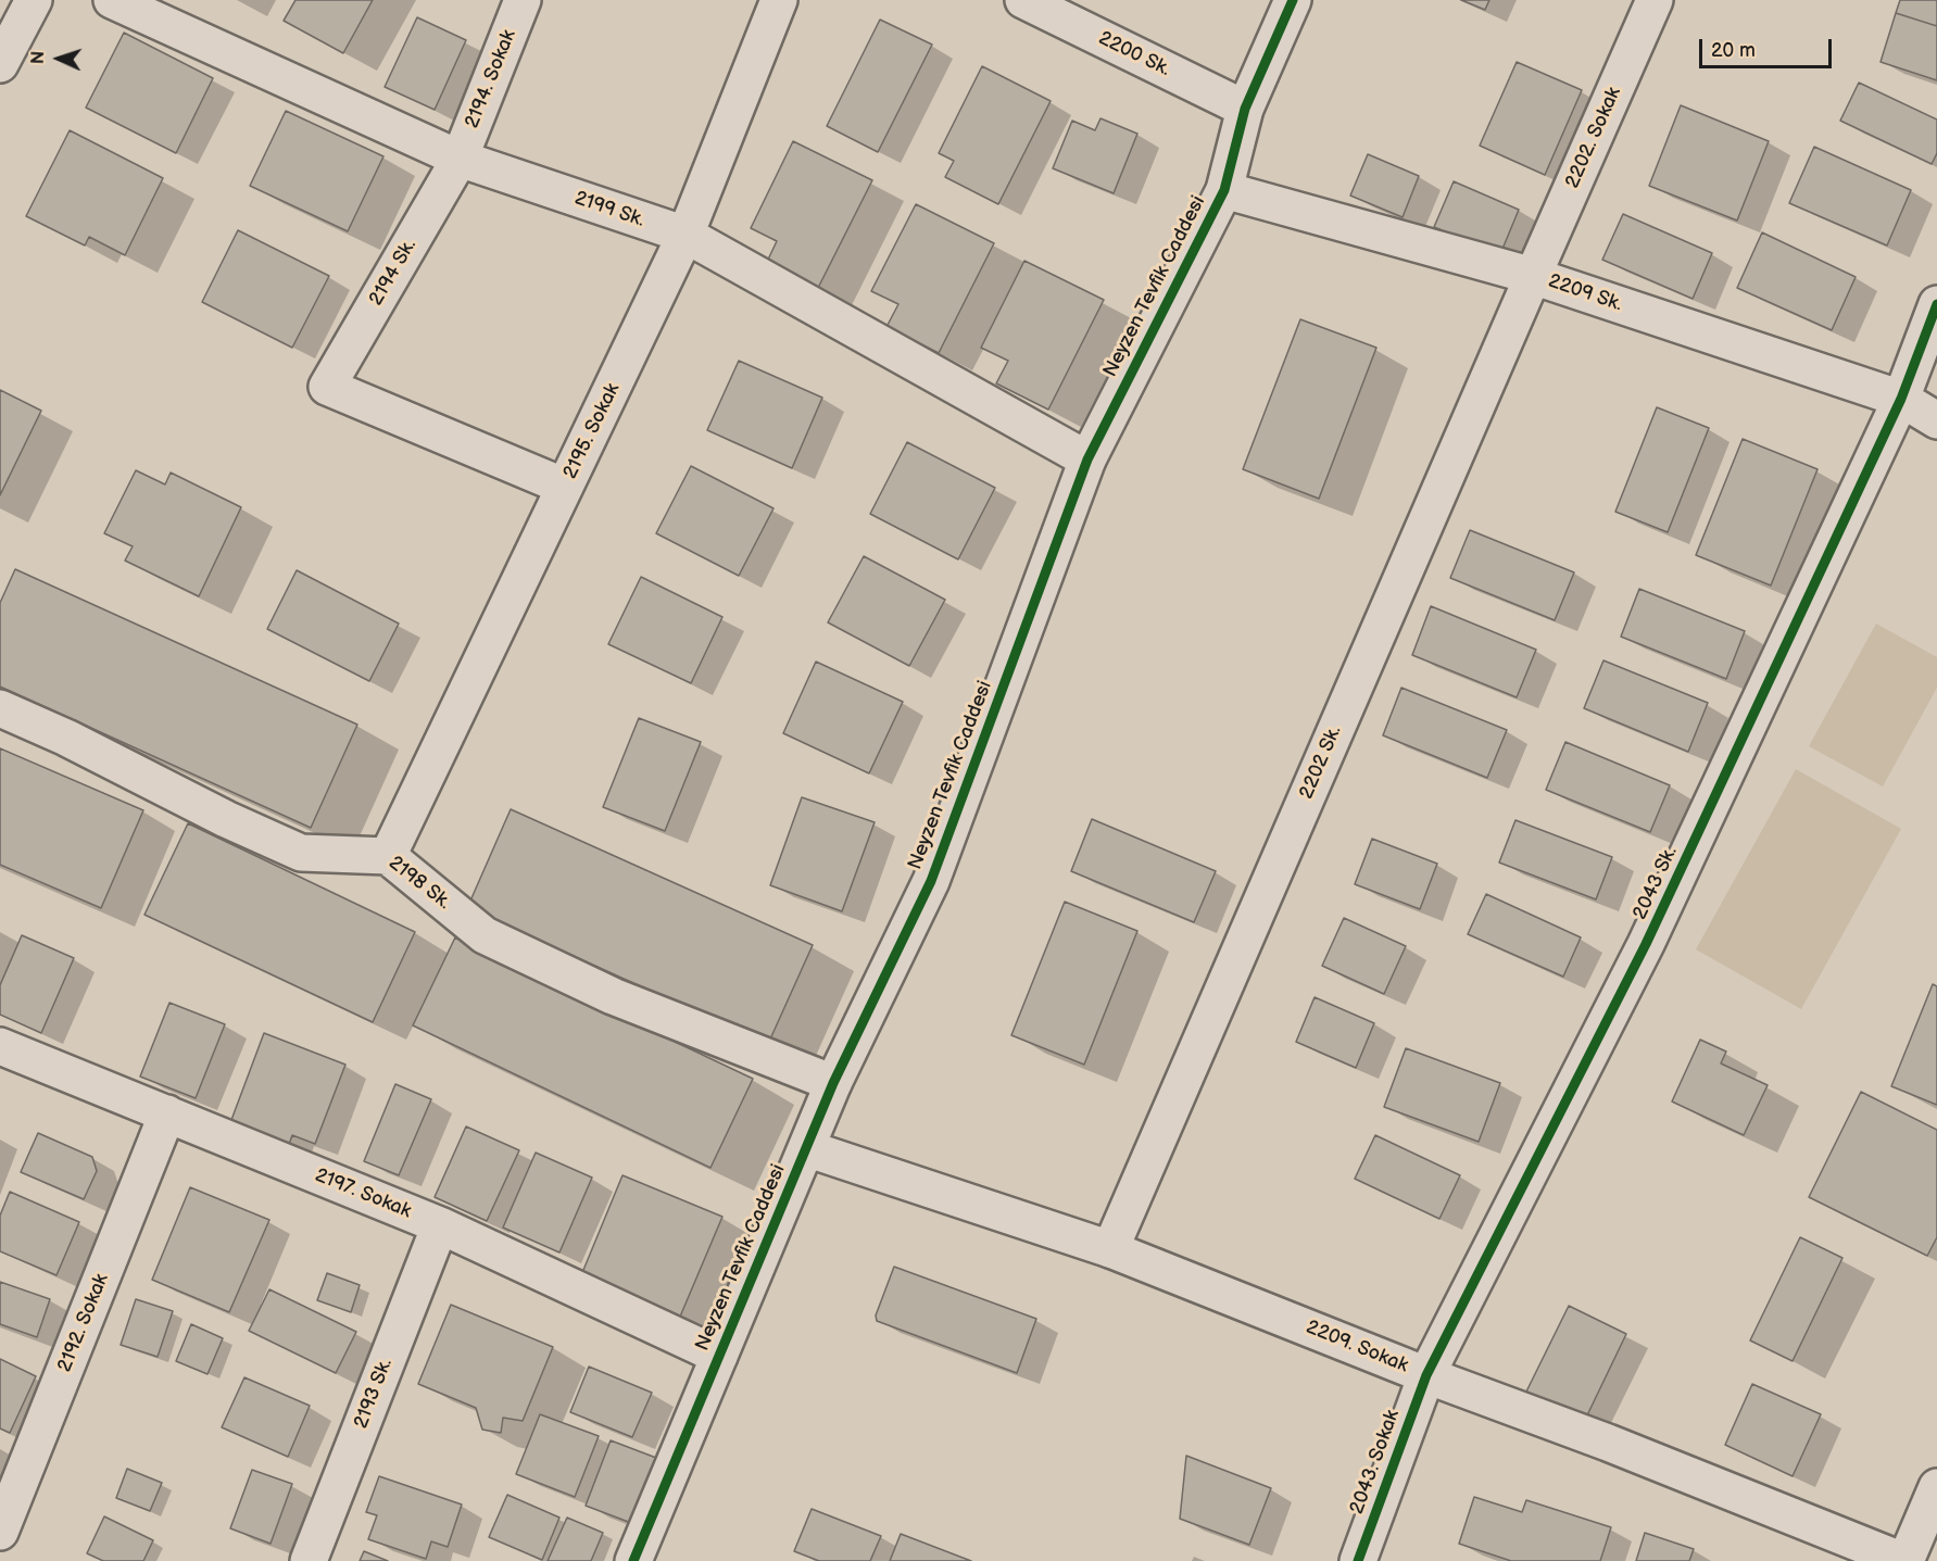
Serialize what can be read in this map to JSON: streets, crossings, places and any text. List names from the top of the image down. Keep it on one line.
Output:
{"streets":{"street":["2200 Sk.","2194. Sokak","2202. Sokak","2199 Sk.","2194 Sk.","Neyzen Tevfik Caddesi","2209 Sk.","2195. Sokak","2202 Sk.","2198 Sk.","2043 Sk.","2197. Sokak","2192. Sokak","2209. Sokak","2193 Sk.","2043. Sokak"]},"crossings":[["2200 Sk.","Neyzen Tevfik Caddesi"],["2194. Sokak","2199 Sk."],["2194. Sokak","2194 Sk."],["2202. Sokak","2209 Sk."],["2202. Sokak","2202 Sk."],["2199 Sk.","2194 Sk."],["2199 Sk.","Neyzen Tevfik Caddesi"],["2199 Sk.","2195. Sokak"],["2194 Sk.","2195. Sokak"],["Neyzen Tevfik Caddesi","2209 Sk."],["Neyzen Tevfik Caddesi","2198 Sk."],["Neyzen Tevfik Caddesi","2197. Sokak"],["Neyzen Tevfik Caddesi","2209. Sokak"],["2209 Sk.","2202 Sk."],["2209 Sk.","2043 Sk."],["2195. Sokak","2198 Sk."],["2202 Sk.","2209. Sokak"],["2043 Sk.","2209. Sokak"],["2043 Sk.","2043. Sokak"],["2197. Sokak","2192. Sokak"],["2197. Sokak","2193 Sk."],["2209. Sokak","2043. Sokak"]],"scale_bar":"20 m","north":"left"}
